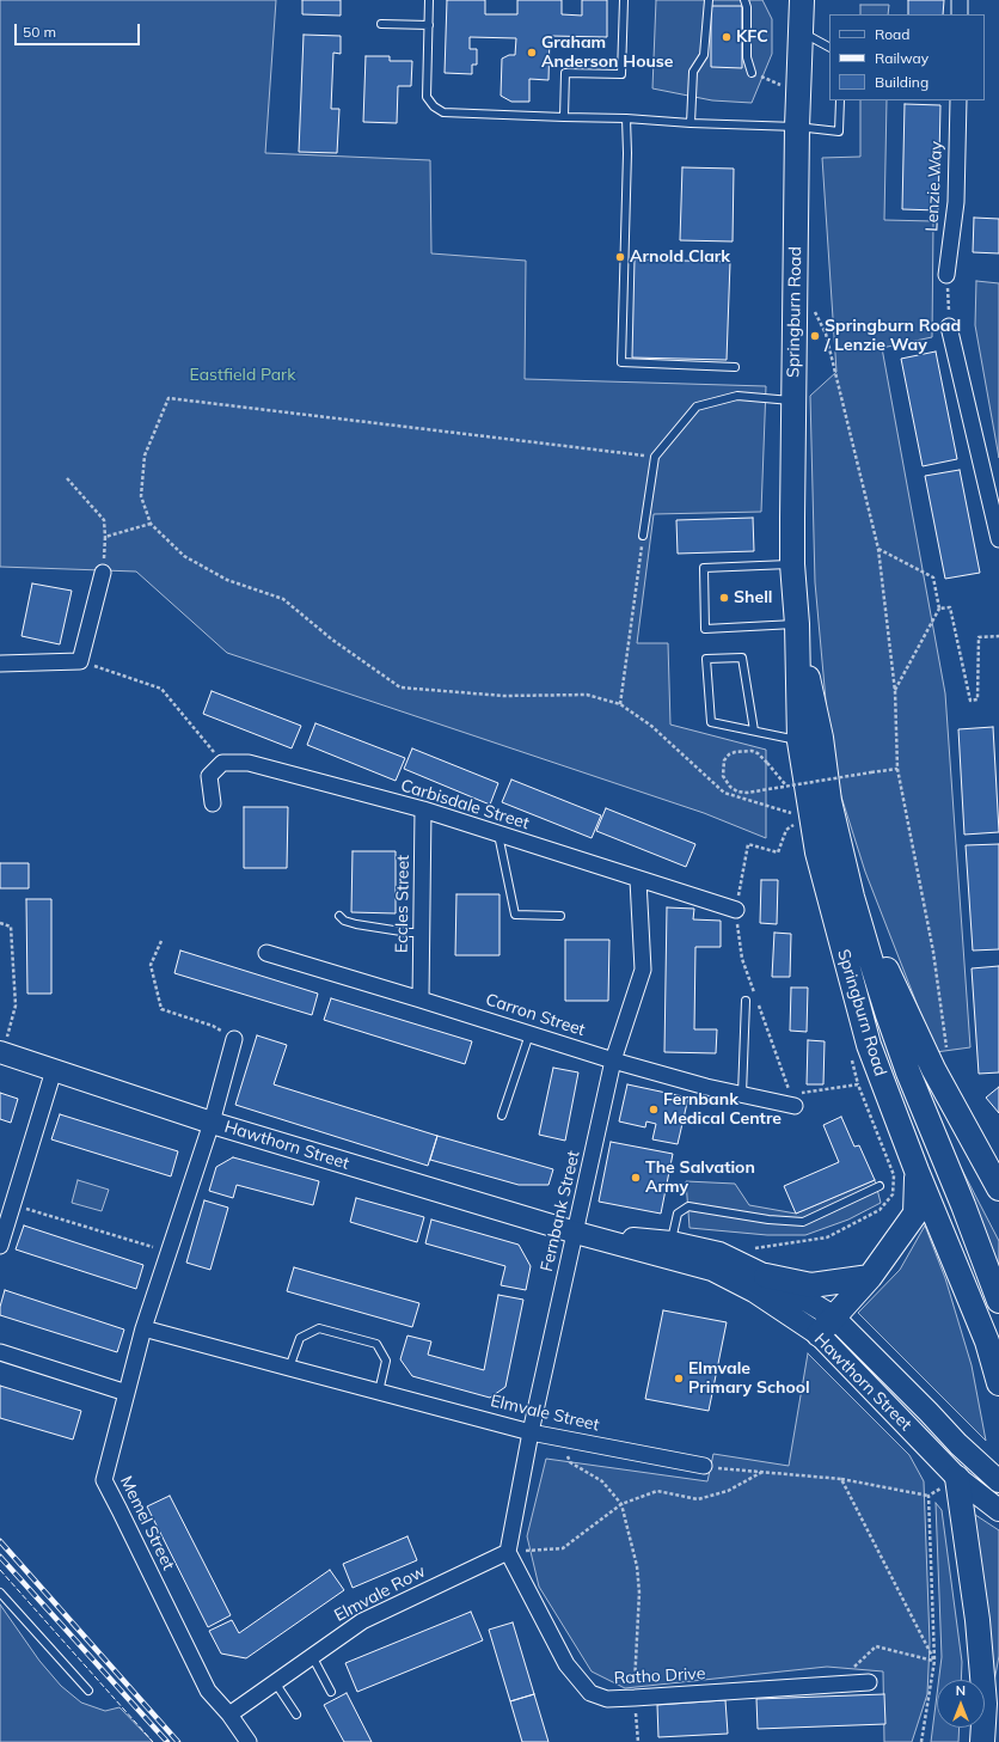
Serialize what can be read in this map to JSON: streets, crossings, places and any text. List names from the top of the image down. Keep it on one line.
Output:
{"streets":{"main road":["Springburn Road","Hawthorn Street"],"street":["Lenzie Way","Carbisdale Street","Eccles Street","Carron Street","Fernbank Street","Elmvale Street","Memel Street","Elmvale Row","Ratho Drive"]},"crossings":[["Carbisdale Street","Eccles Street"],["Carbisdale Street","Fernbank Street"],["Eccles Street","Carron Street"],["Carron Street","Fernbank Street"],["Hawthorn Street","Fernbank Street"],["Hawthorn Street","Memel Street"],["Fernbank Street","Elmvale Street"],["Fernbank Street","Elmvale Row"],["Fernbank Street","Ratho Drive"],["Elmvale Street","Memel Street"],["Memel Street","Elmvale Row"],["Elmvale Row","Ratho Drive"]],"parks":["Eastfield Park"],"places":["KFC","Graham Anderson House","Arnold Clark","Springburn Road / Lenzie Way","Shell","Fernbank Medical Centre","The Salvation Army","Elmvale Primary School"],"legend":["Road","Railway","Building"],"scale_bar":"50 m","north":"top"}
